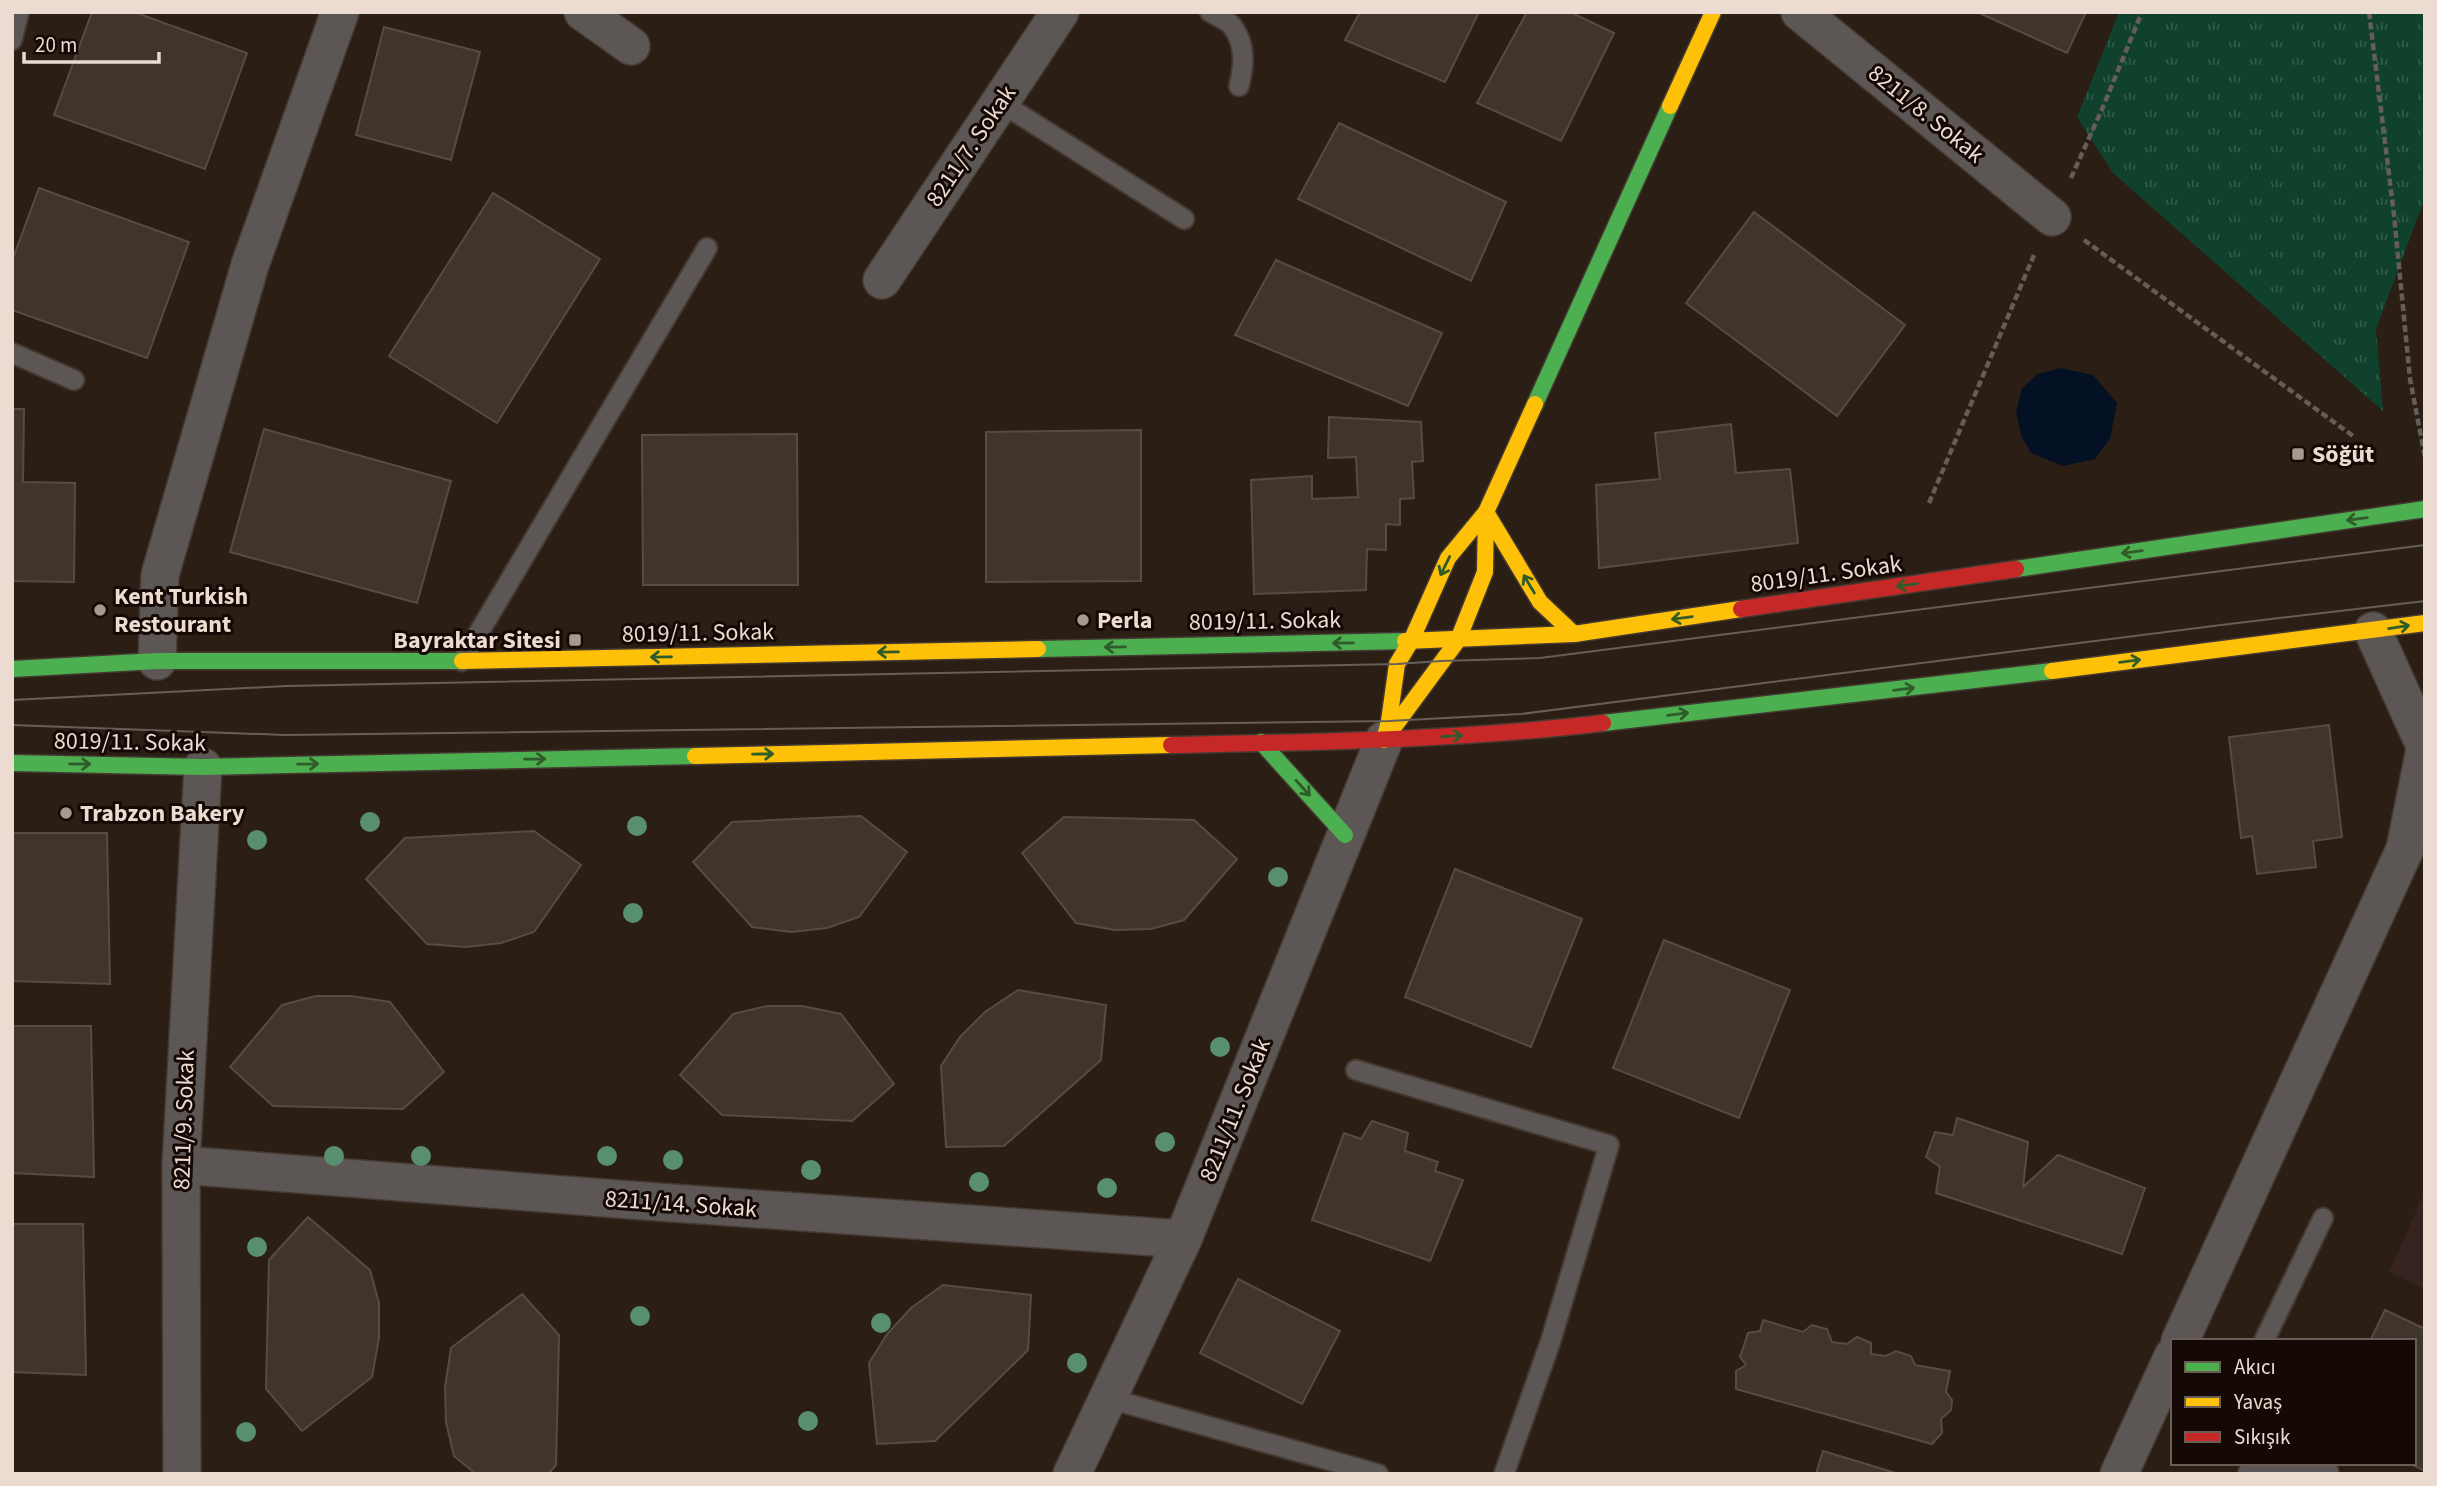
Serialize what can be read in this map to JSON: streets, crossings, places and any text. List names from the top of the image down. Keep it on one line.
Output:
{"streets":{"street":["8211/8. Sokak","8211/7. Sokak","8019/11. Sokak","8211/11. Sokak","8211/9. Sokak","8211/14. Sokak"]},"crossings":[["8019/11. Sokak","8211/11. Sokak"],["8019/11. Sokak","8211/9. Sokak"],["8211/11. Sokak","8211/14. Sokak"],["8211/9. Sokak","8211/14. Sokak"]],"places":{"transit":["Söğüt","Bayraktar Sitesi"],"other":["Kent Turkish Restourant","Perla","Trabzon Bakery"]},"legend":["Akıcı","Yavaş","Sıkışık"],"scale_bar":"20 m"}
